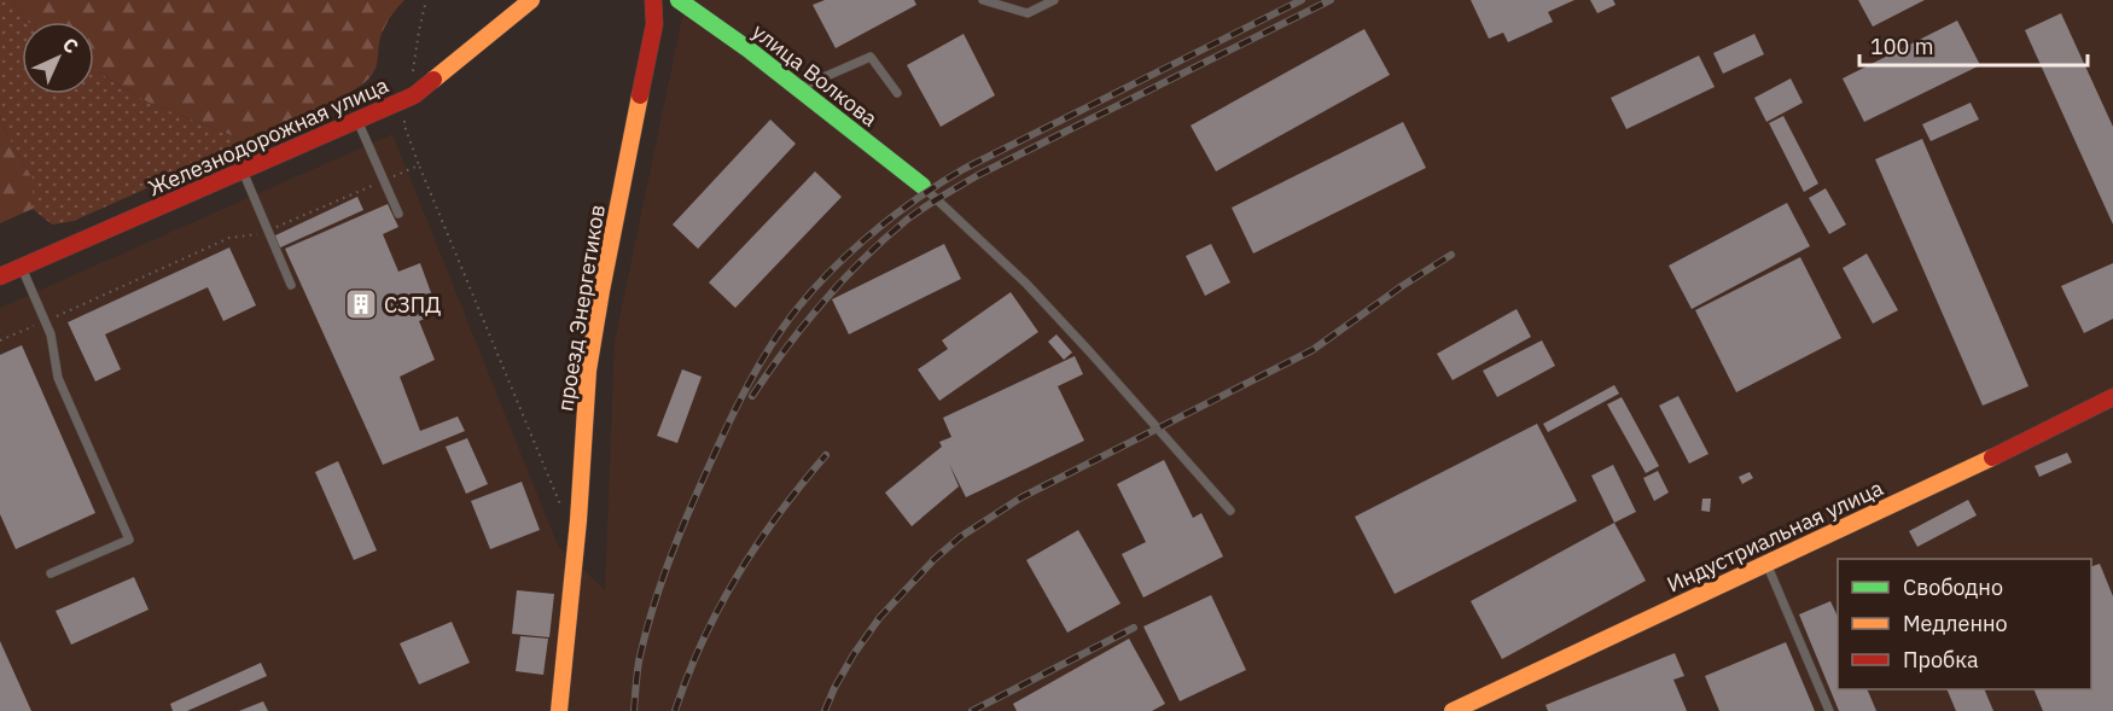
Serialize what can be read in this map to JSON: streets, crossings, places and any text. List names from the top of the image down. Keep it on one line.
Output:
{"streets":{"street":["улица Волкова","Железнодорожная улица","проезд Энергетиков","Индустриальная улица"]},"places":{"building":["СЗПД"]},"legend":["Свободно","Медленно","Пробка"],"scale_bar":"100 m","north":"top right"}
